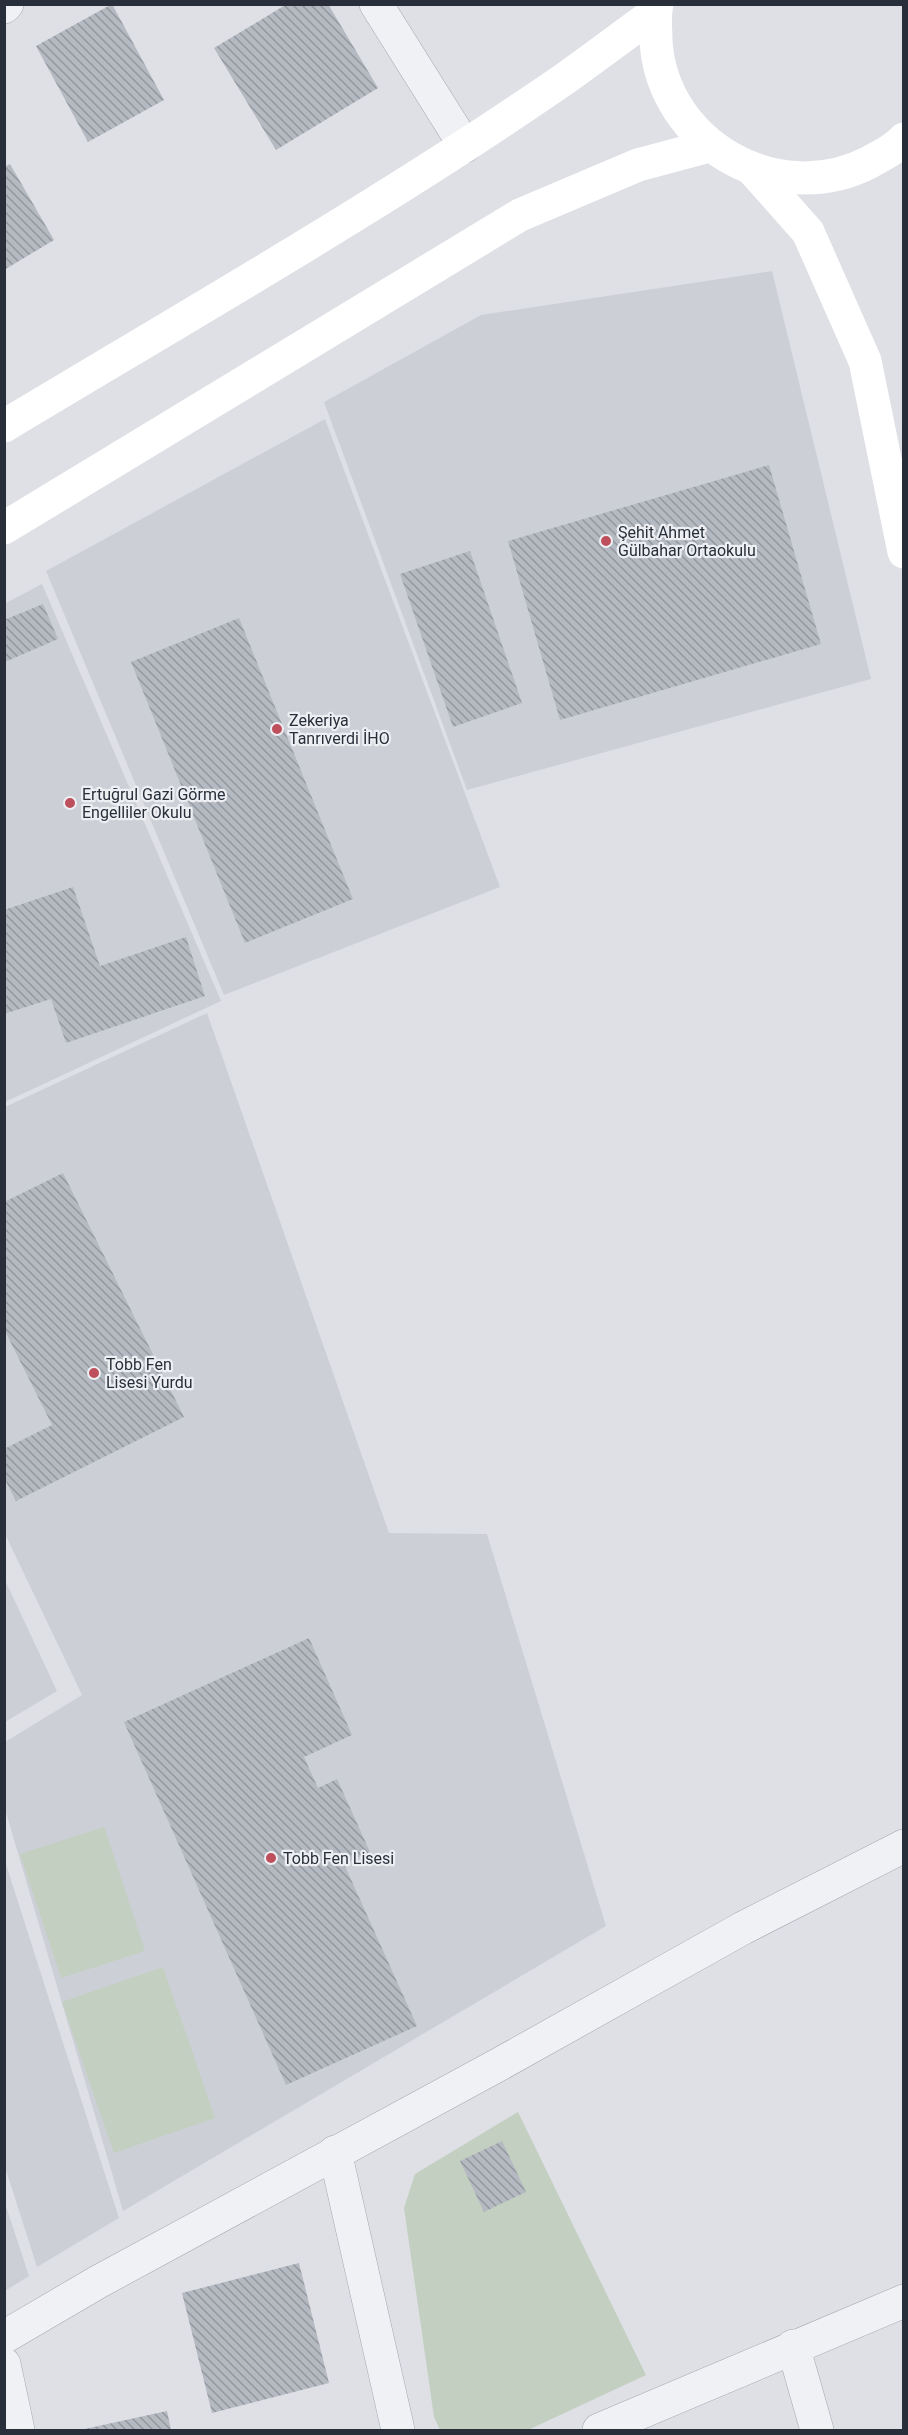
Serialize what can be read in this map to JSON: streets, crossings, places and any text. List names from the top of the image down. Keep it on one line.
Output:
{"places":["Şehit Ahmet Gülbahar Ortaokulu","Zekeriya Tanrıverdi İHO","Ertuğrul Gazi Görme Engelliler Okulu","Tobb Fen Lisesi Yurdu","Tobb Fen Lisesi"]}
